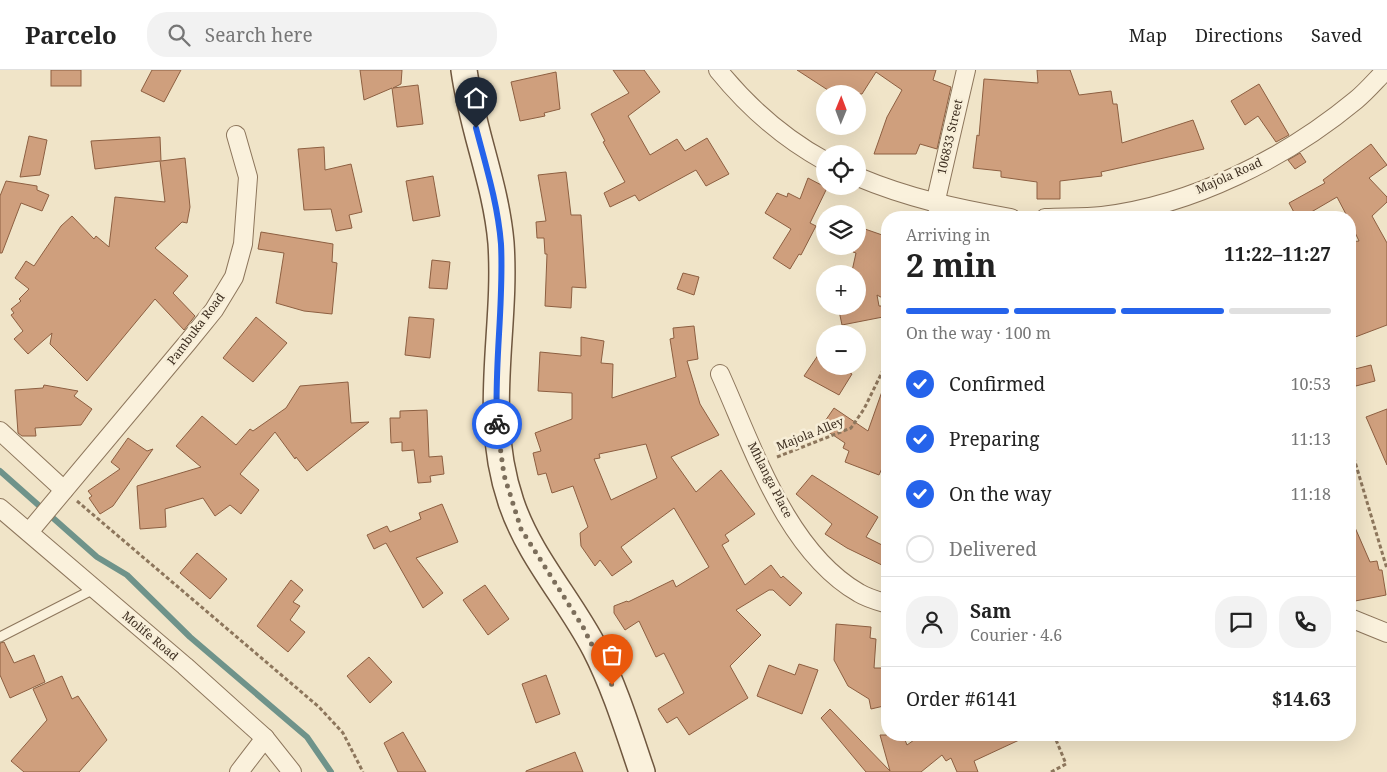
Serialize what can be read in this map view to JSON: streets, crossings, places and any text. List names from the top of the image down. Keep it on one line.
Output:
{"streets":{"street":["106833 Street","Majola Road","Pambuka Road","Mhlanga Place","Molife Road"],"path":["Majola Alley"]},"crossings":[["Pambuka Road","Molife Road"],["Majola Alley","Mhlanga Place"]],"north":"top","page":{"header":"Parcelo","search":"Search here","nav":["Map","Directions","Saved"],"map_buttons":["+","−"],"heading":["2 min","Arriving in","11:22–11:27"],"panel":["Sam","Courier · 4.6","Order #6141","$14.63"],"bar":"On the way · 100 m","list":[["Confirmed","10:53"],["Preparing","11:13"],["On the way","11:18"],"Delivered"]}}
